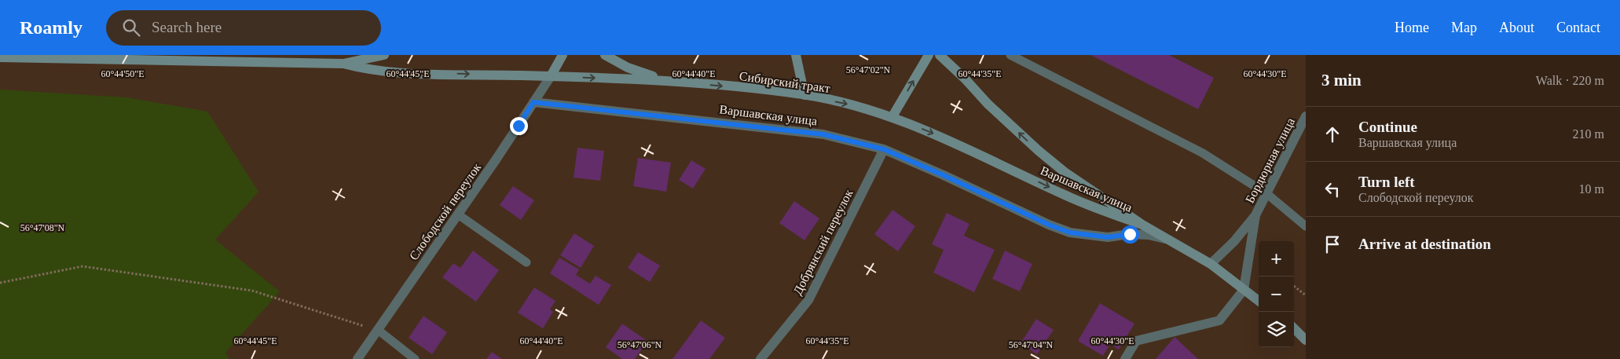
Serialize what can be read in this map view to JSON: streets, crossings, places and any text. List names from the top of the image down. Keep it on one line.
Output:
{"streets":{"main road":["Сибирский тракт","Варшавская улица"],"street":["Бордюрная улица","Слободской переулок","Добрянский переулок"]},"crossings":[["Сибирский тракт","Варшавская улица"],["Сибирский тракт","Слободской переулок"],["Варшавская улица","Бордюрная улица"],["Варшавская улица","Слободской переулок"],["Варшавская улица","Добрянский переулок"]],"one_way":["Сибирский тракт"],"page":{"header":"Roamly","search":"Search here","nav":["Home","Map","About","Contact"],"heading":["3 min","Walk · 220 m"],"list":[["Continue","Варшавская улица","210 m"],["Turn left","Слободской переулок","10 m"],"Arrive at destination"],"map_buttons":["+","−"]},"coordinates":["56°47'02\"N","60°44'50\"E","60°44'45\"E","60°44'40\"E","60°44'35\"E","60°44'30\"E","56°47'08\"N","56°47'06\"N","56°47'04\"N"]}
